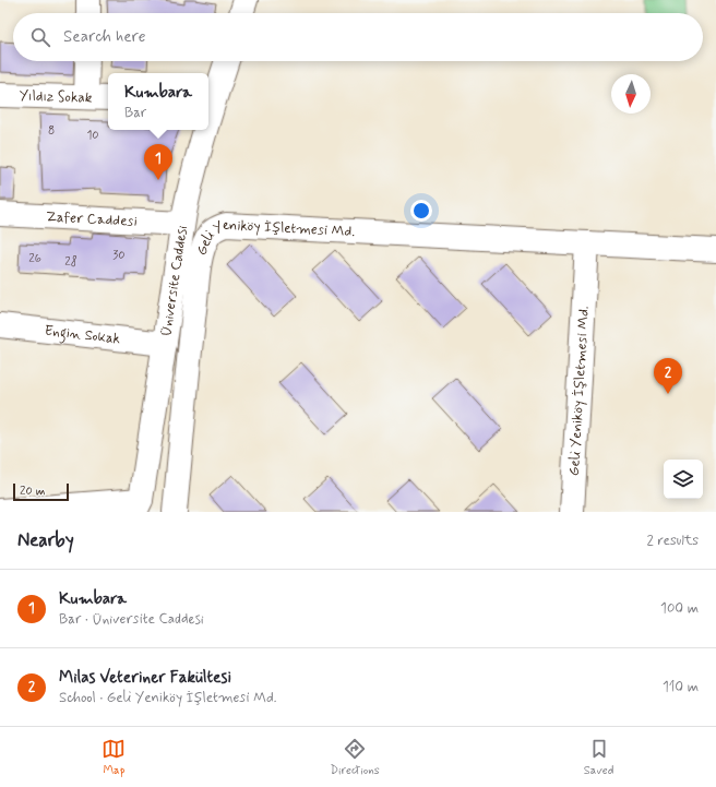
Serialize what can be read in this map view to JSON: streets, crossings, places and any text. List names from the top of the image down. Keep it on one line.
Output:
{"streets":{"street":["Yıldız Sokak","Zafer Caddesi","Geli Yeniköy İşletmesi Md.","Üniversite Caddesi","Engin Sokak"]},"crossings":[["Zafer Caddesi","Üniversite Caddesi"],["Üniversite Caddesi","Engin Sokak"]],"house_numbers":["8","10","30","26","28"],"scale_bar":"20 m","north":"bottom","page":{"search":"Search here","popup":["Kumbara","Bar"],"pins":["1","2"],"scale":"20 m","heading":["Nearby","2 results"],"list":[{"mark":"1","name":"Kumbara","note":"Bar · Üniversite Caddesi","value":"100 m"},{"mark":"2","name":"Milas Veteriner Fakültesi","note":"School · Geli Yeniköy İşletmesi Md.","value":"110 m"}],"nav":["Map","Directions","Saved"]}}
